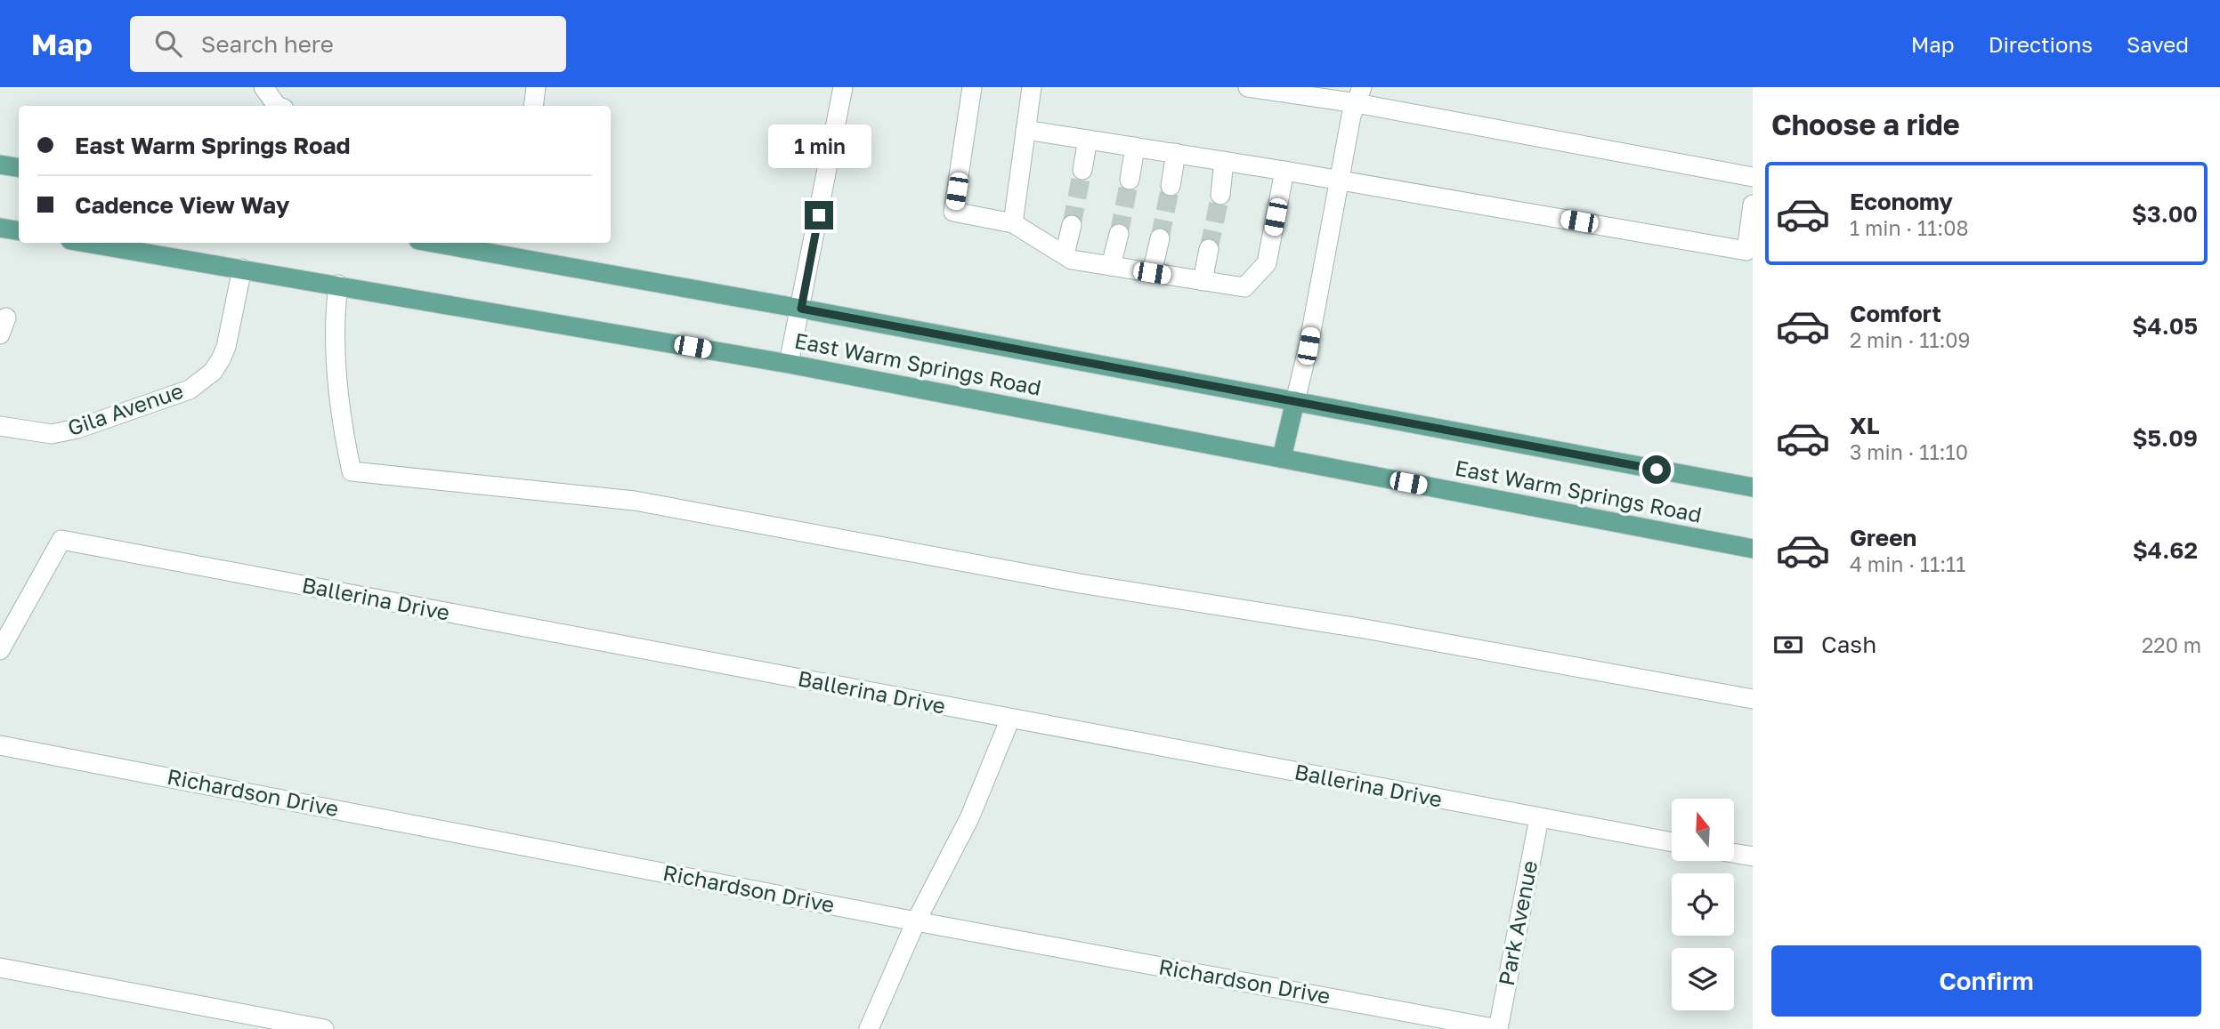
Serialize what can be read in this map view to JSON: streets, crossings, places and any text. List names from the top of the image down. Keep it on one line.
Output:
{"streets":{"main road":["East Warm Springs Road"],"street":["Gila Avenue","Ballerina Drive","Richardson Drive","Park Avenue"]},"crossings":[["East Warm Springs Road","Gila Avenue"],["Ballerina Drive","Park Avenue"],["Richardson Drive","Park Avenue"]],"north":"top","page":{"header":"Map","search":"Search here","nav":["Map","Directions","Saved"],"heading":"Choose a ride","banner":["East Warm Springs Road","Cadence View Way"],"bubble":"1 min","list":[{"name":"Economy","note":"1 min · 11:08","value":"$3.00"},{"name":"Comfort","note":"2 min · 11:09","value":"$4.05"},{"name":"XL","note":"3 min · 11:10","value":"$5.09"},{"name":"Green","note":"4 min · 11:11","value":"$4.62"}],"pay":["Cash","220 m"],"buttons":"Confirm"}}
